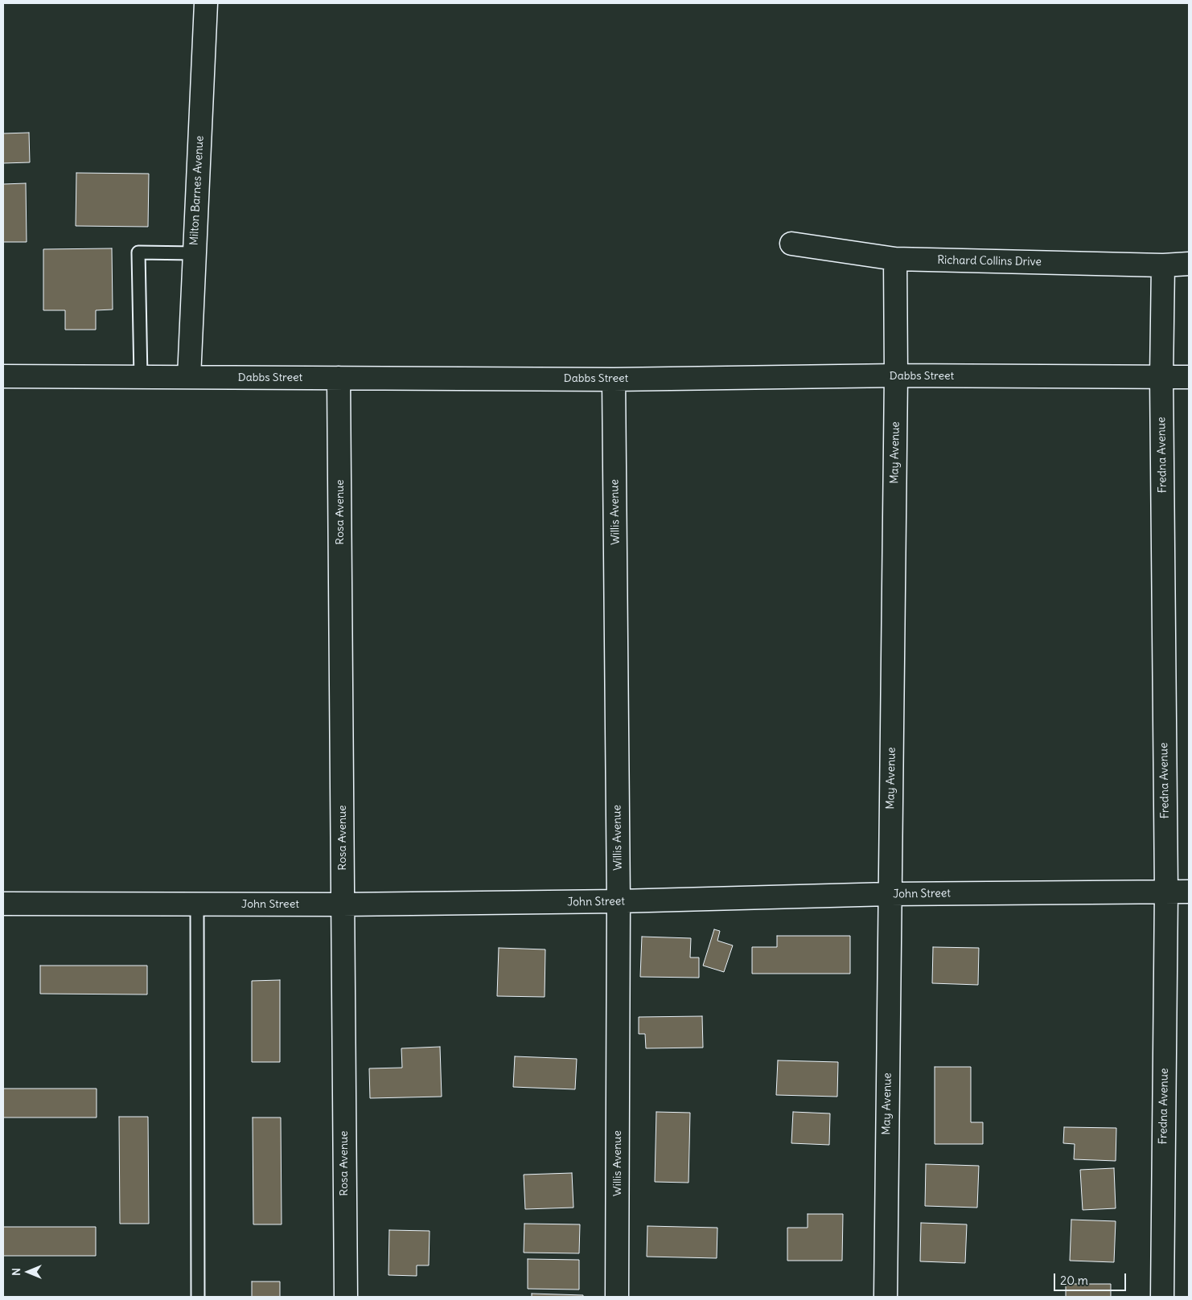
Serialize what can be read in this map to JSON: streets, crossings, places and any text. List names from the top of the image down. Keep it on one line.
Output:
{"streets":{"street":["Milton Barnes Avenue","Richard Collins Drive","Dabbs Street","May Avenue","Fredna Avenue","Rosa Avenue","Willis Avenue","John Street"]},"crossings":[["Milton Barnes Avenue","Dabbs Street"],["Richard Collins Drive","May Avenue"],["Richard Collins Drive","Fredna Avenue"],["Dabbs Street","May Avenue"],["Dabbs Street","Fredna Avenue"],["Dabbs Street","Rosa Avenue"],["Dabbs Street","Willis Avenue"],["May Avenue","John Street"],["Fredna Avenue","John Street"],["Rosa Avenue","John Street"],["Willis Avenue","John Street"]],"scale_bar":"20 m","north":"left"}
